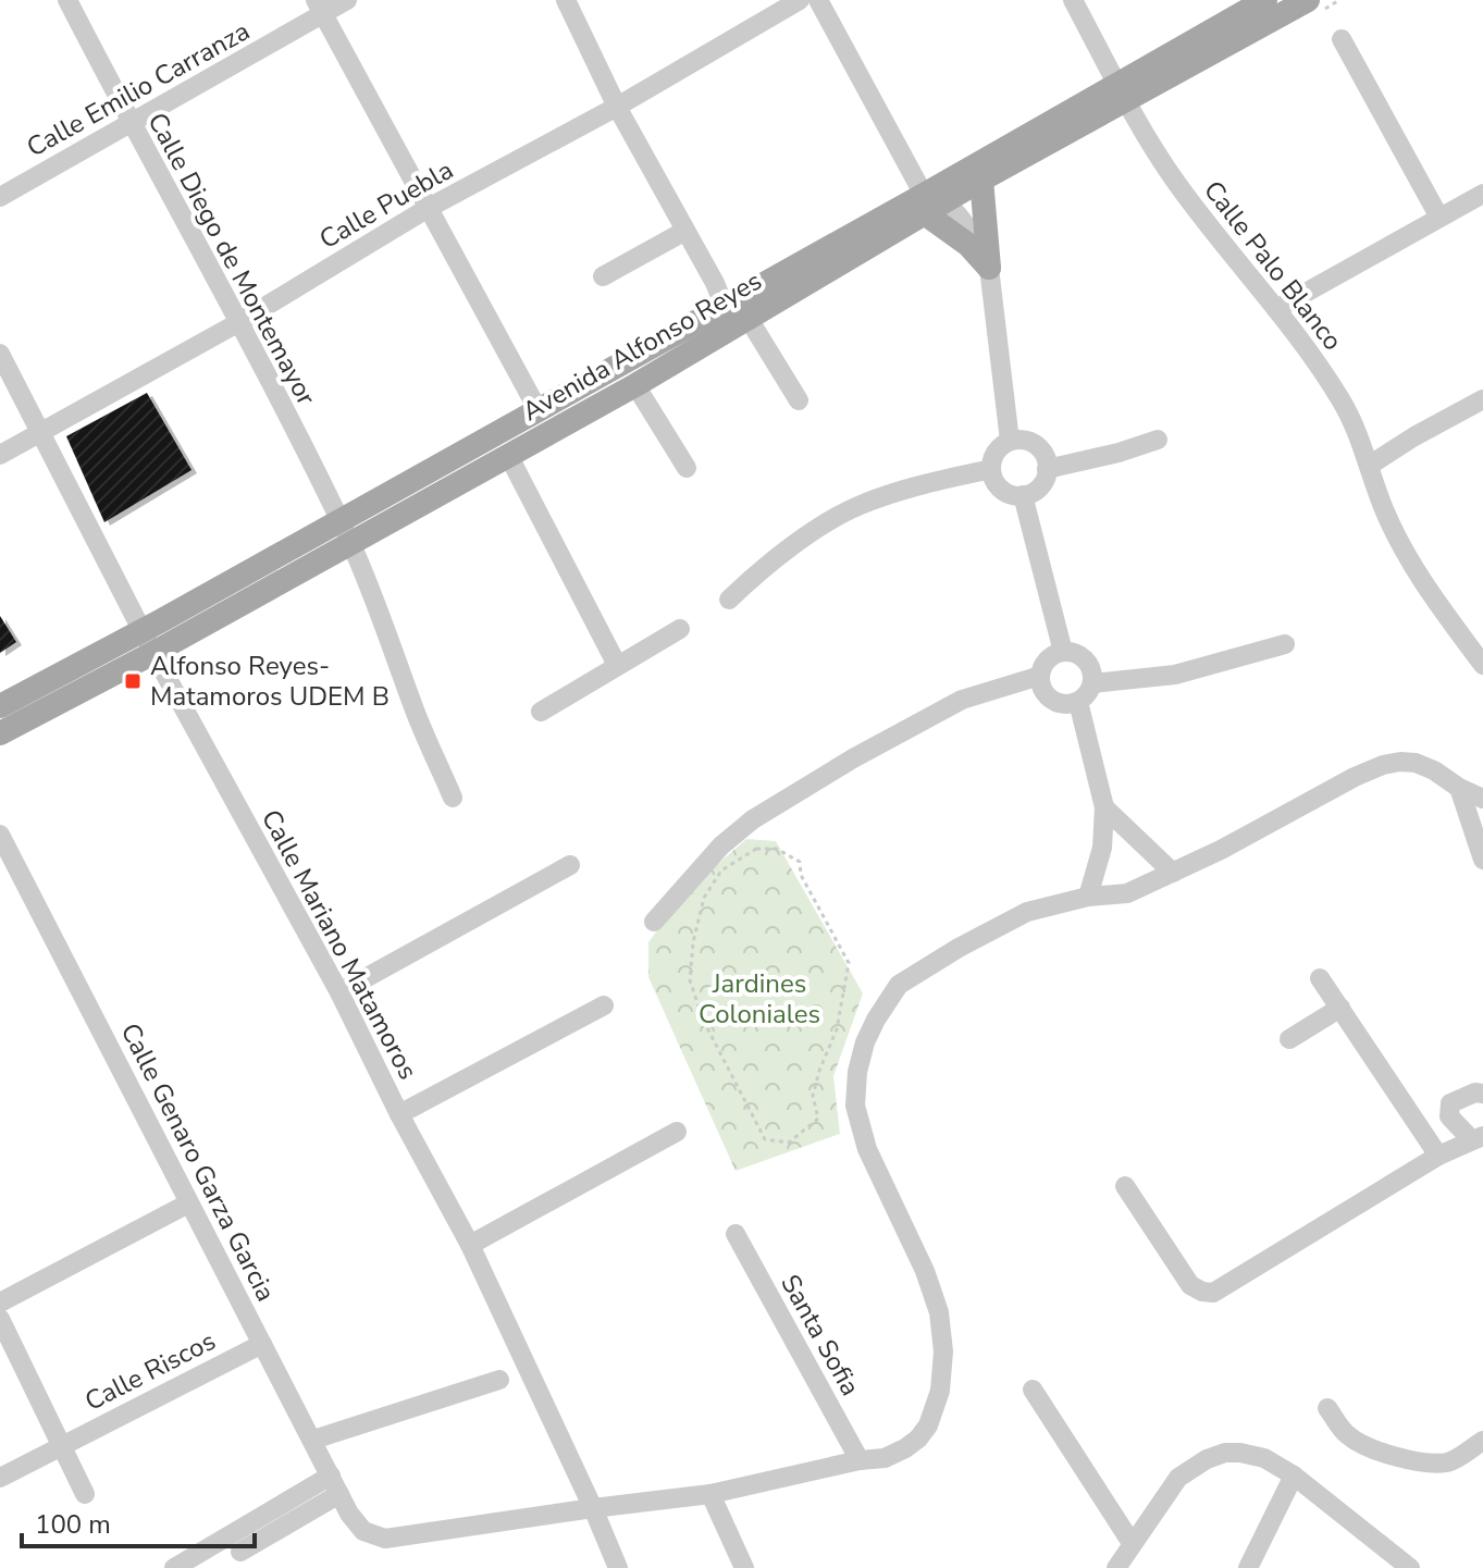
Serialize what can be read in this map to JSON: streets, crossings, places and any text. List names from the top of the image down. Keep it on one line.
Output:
{"streets":{"main road":["Avenida Alfonso Reyes"],"street":["Calle Emilio Carranza","Calle Puebla","Calle Diego de Montemayor","Calle Palo Blanco","Calle Mariano Matamoros","Calle Genaro Garza Garcia","Santa Sofia","Calle Riscos"]},"crossings":[["Calle Emilio Carranza","Calle Diego de Montemayor"],["Calle Puebla","Calle Diego de Montemayor"],["Calle Puebla","Calle Mariano Matamoros"],["Calle Diego de Montemayor","Avenida Alfonso Reyes"],["Calle Palo Blanco","Avenida Alfonso Reyes"],["Avenida Alfonso Reyes","Calle Mariano Matamoros"],["Calle Mariano Matamoros","Calle Genaro Garza Garcia"],["Calle Genaro Garza Garcia","Calle Riscos"]],"parks":["Jardines Coloniales"],"places":{"transit":["Alfonso Reyes- Matamoros UDEM B"]},"scale_bar":"100 m"}
